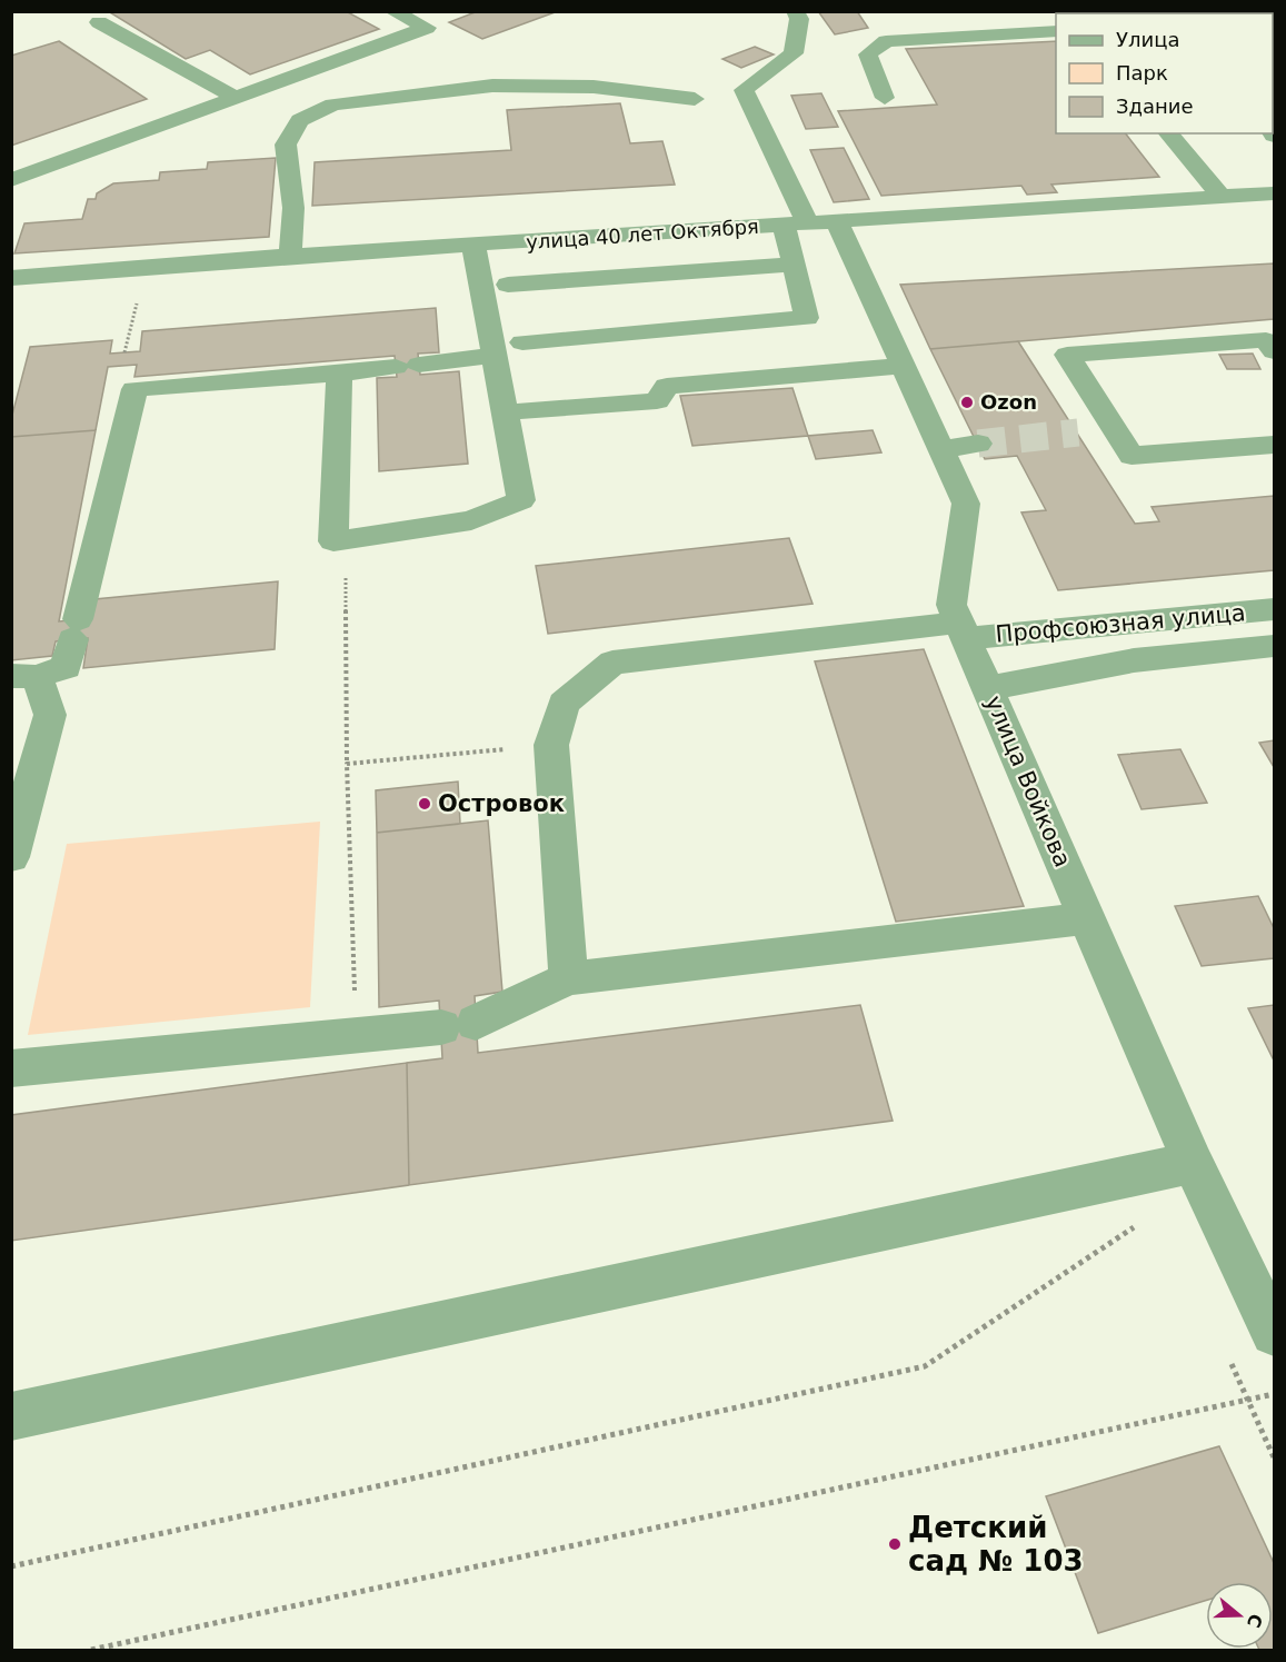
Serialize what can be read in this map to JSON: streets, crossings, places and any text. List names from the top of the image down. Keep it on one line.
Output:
{"streets":{"street":["улица 40 лет Октября","Профсоюзная улица","улица Войкова"]},"crossings":[["улица 40 лет Октября","улица Войкова"],["Профсоюзная улица","улица Войкова"]],"places":["Ozon","Островок","Детский сад № 103"],"legend":["Улица","Парк","Здание"],"north":"right"}
